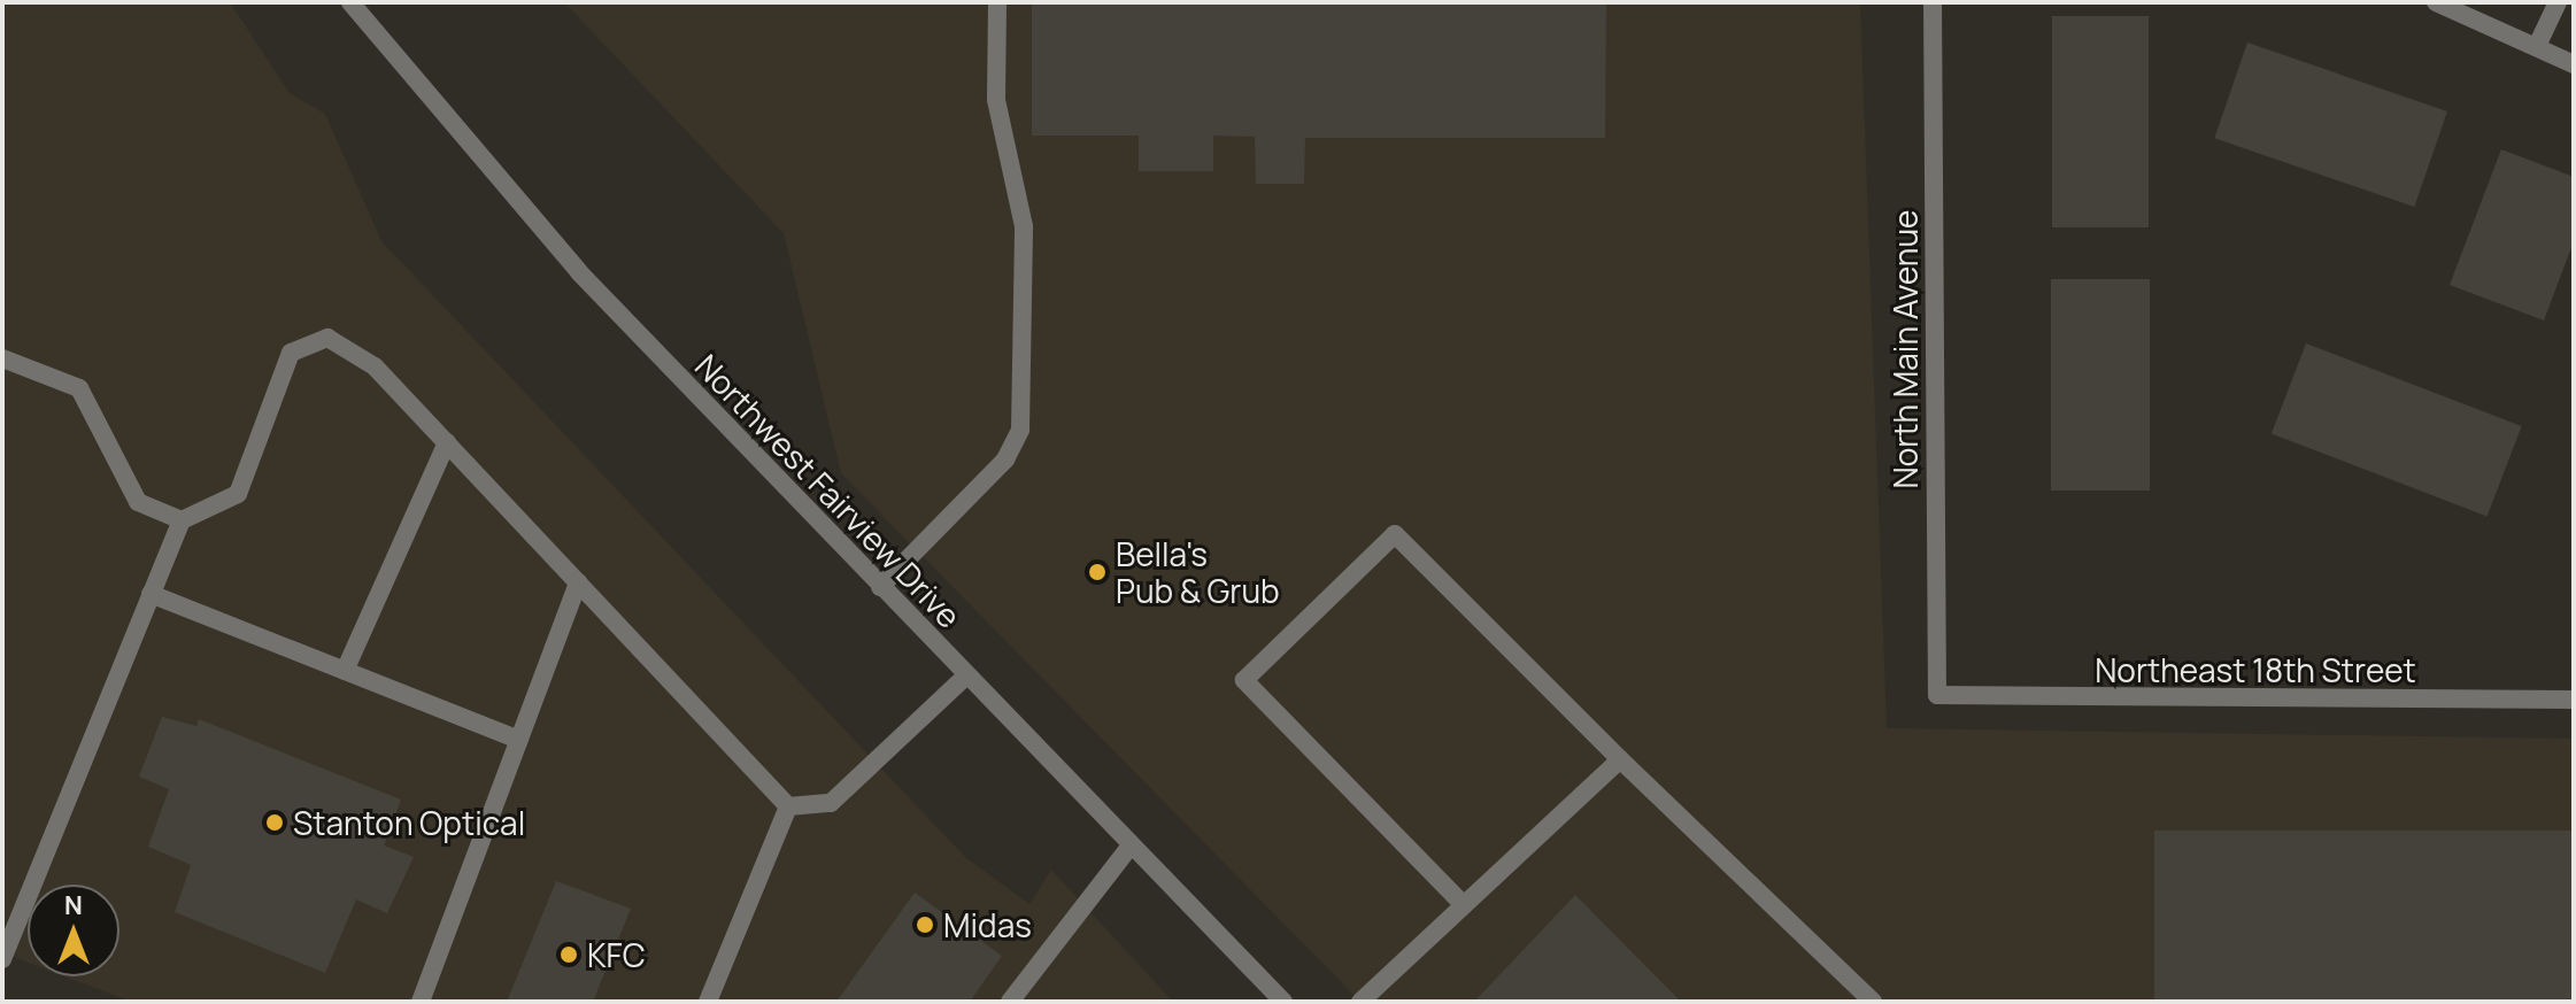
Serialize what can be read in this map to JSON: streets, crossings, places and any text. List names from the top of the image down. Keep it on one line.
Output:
{"streets":{"street":["North Main Avenue","Northwest Fairview Drive","Northeast 18th Street"]},"crossings":[["North Main Avenue","Northeast 18th Street"]],"places":["Bella's Pub & Grub","Stanton Optical","Midas","KFC"],"north":"top"}
